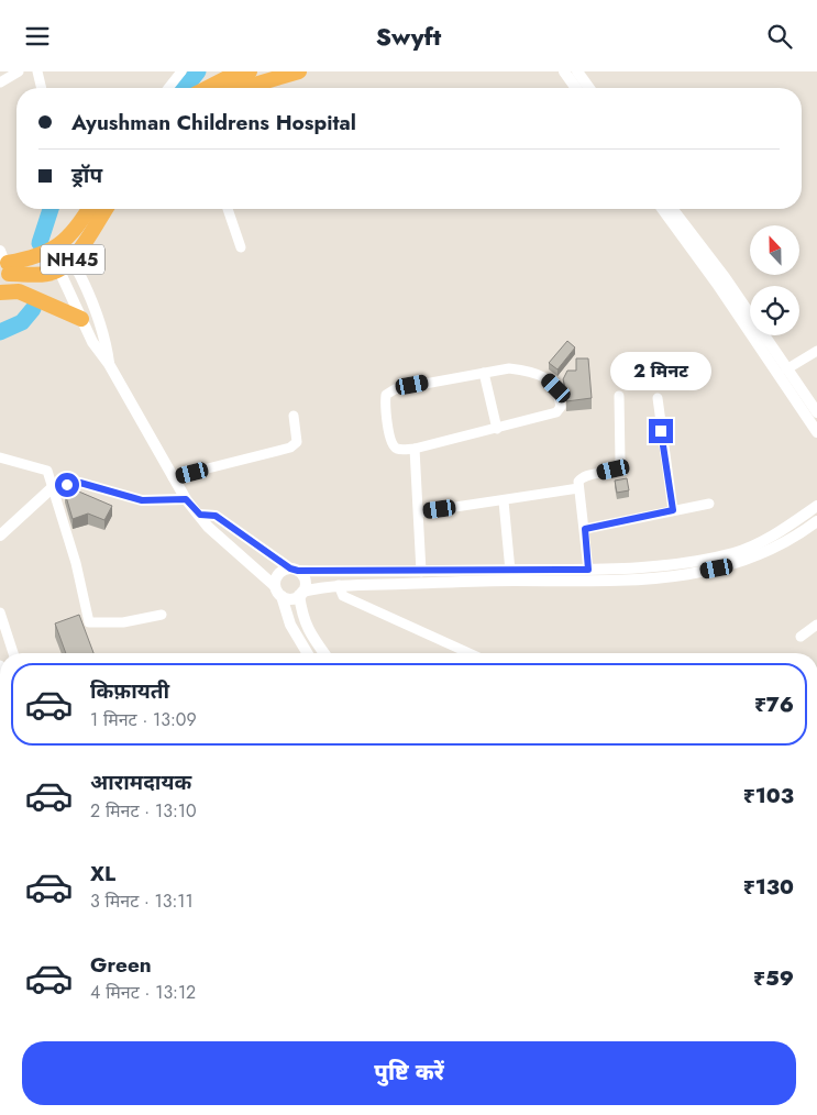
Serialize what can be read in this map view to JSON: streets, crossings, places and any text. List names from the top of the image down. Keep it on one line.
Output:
{"streets":{"highway":["NH45"]},"north":"top","page":{"header":"Swyft","banner":["Ayushman Childrens Hospital","ड्रॉप"],"bubble":"2 मिनट","list":[{"name":"किफ़ायती","note":"1 मिनट · 13:09","value":"₹76"},{"name":"आरामदायक","note":"2 मिनट · 13:10","value":"₹103"},{"name":"XL","note":"3 मिनट · 13:11","value":"₹130"},{"name":"Green","note":"4 मिनट · 13:12","value":"₹59"}],"buttons":"पुष्टि करें"}}
